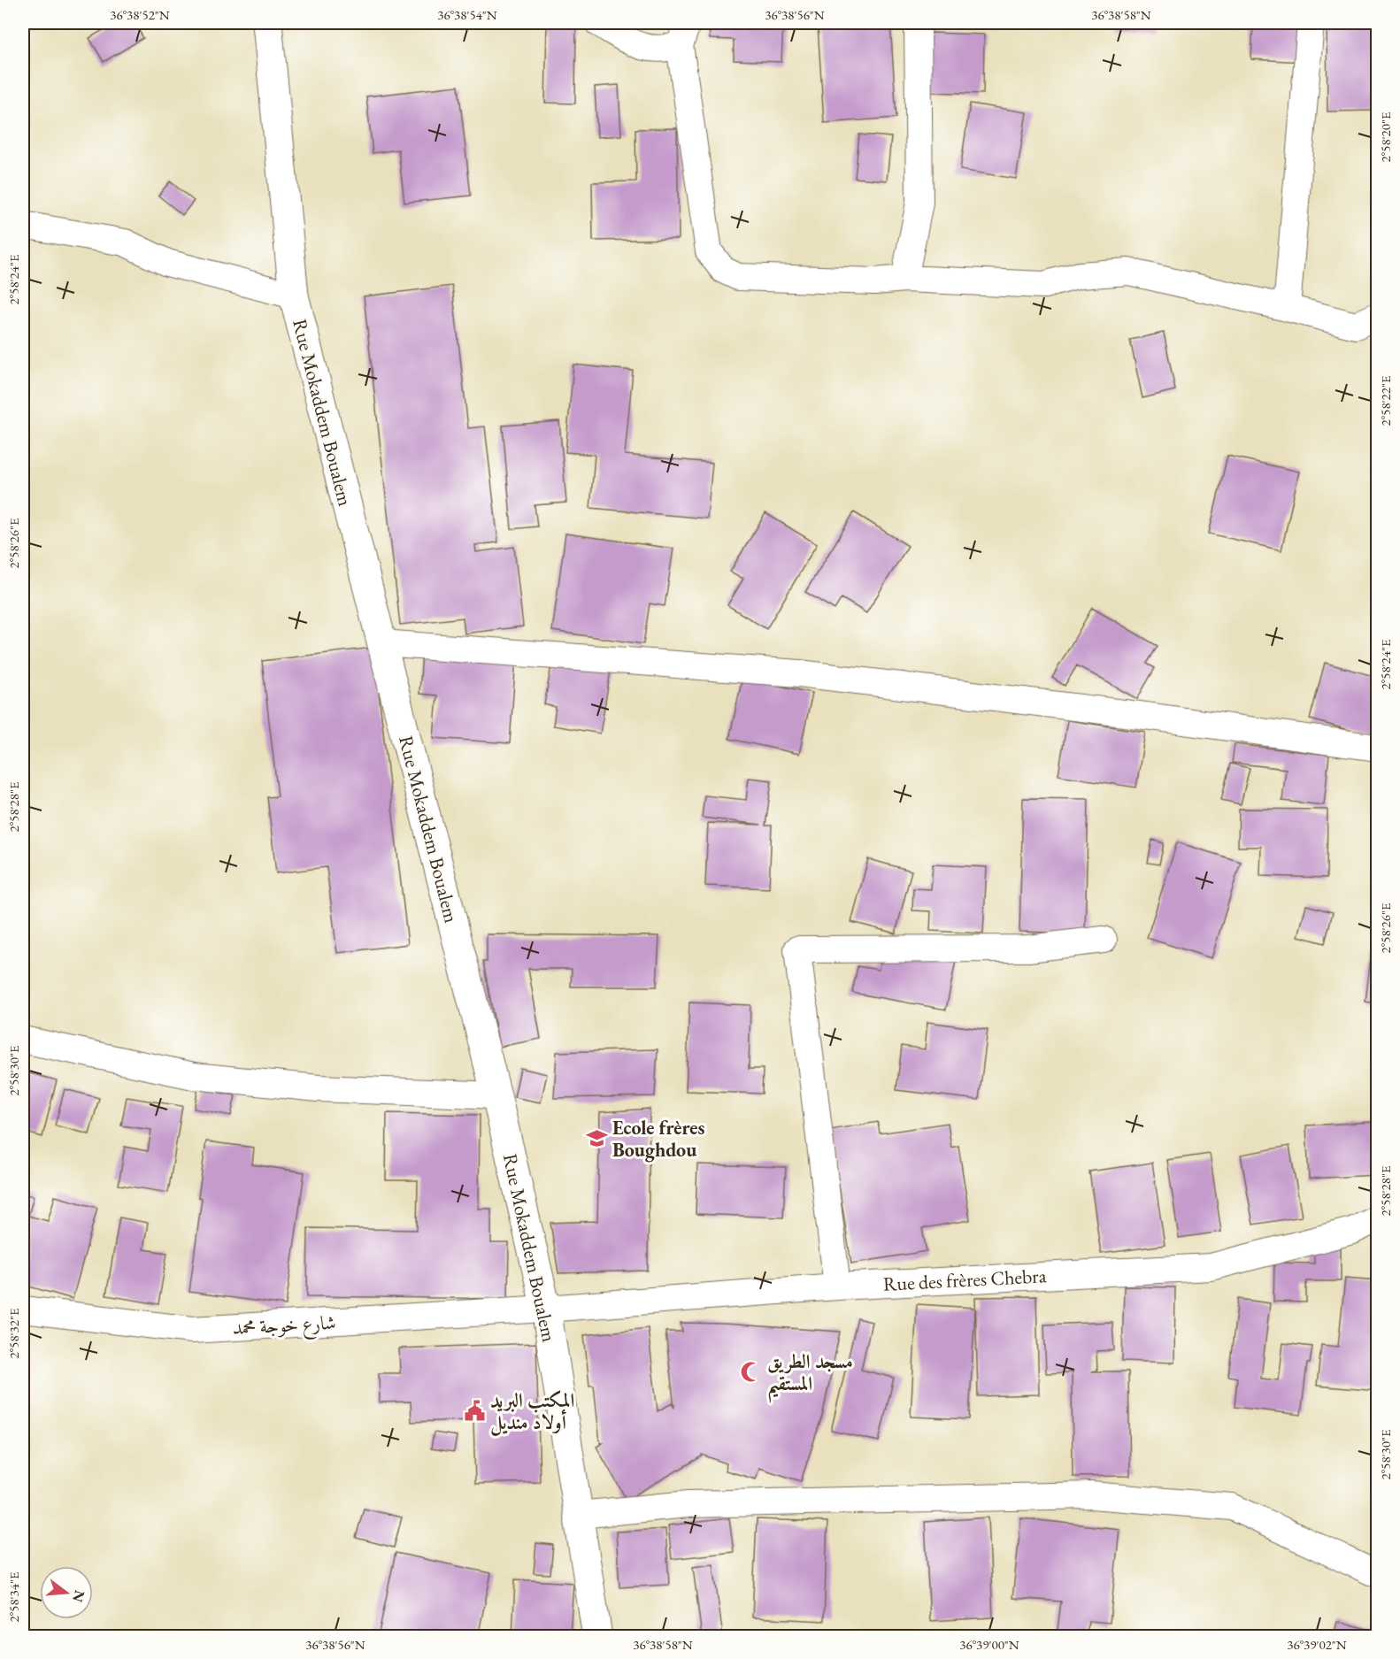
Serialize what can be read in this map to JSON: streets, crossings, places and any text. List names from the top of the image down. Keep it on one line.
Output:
{"streets":{"street":["Rue Mokaddem Boualem","Rue des frères Chebra","شارع خوجة محمد"]},"crossings":[["Rue Mokaddem Boualem","Rue des frères Chebra"],["Rue Mokaddem Boualem","شارع خوجة محمد"],["Rue des frères Chebra","شارع خوجة محمد"]],"places":{"school or university":["Ecole frères Boughdou"],"mosque":["مسجد الطريق المستقيم"],"public building":["المكتب البريد أولاد منديل"]},"north":"right","coordinates":["36°38'52\"N","36°38'54\"N","36°38'56\"N","36°38'58\"N","2°58'20\"E","2°58'24\"E","2°58'22\"E","2°58'26\"E","2°58'28\"E","2°58'30\"E","2°58'32\"E","2°58'34\"E","36°39'00\"N","36°39'02\"N"]}
